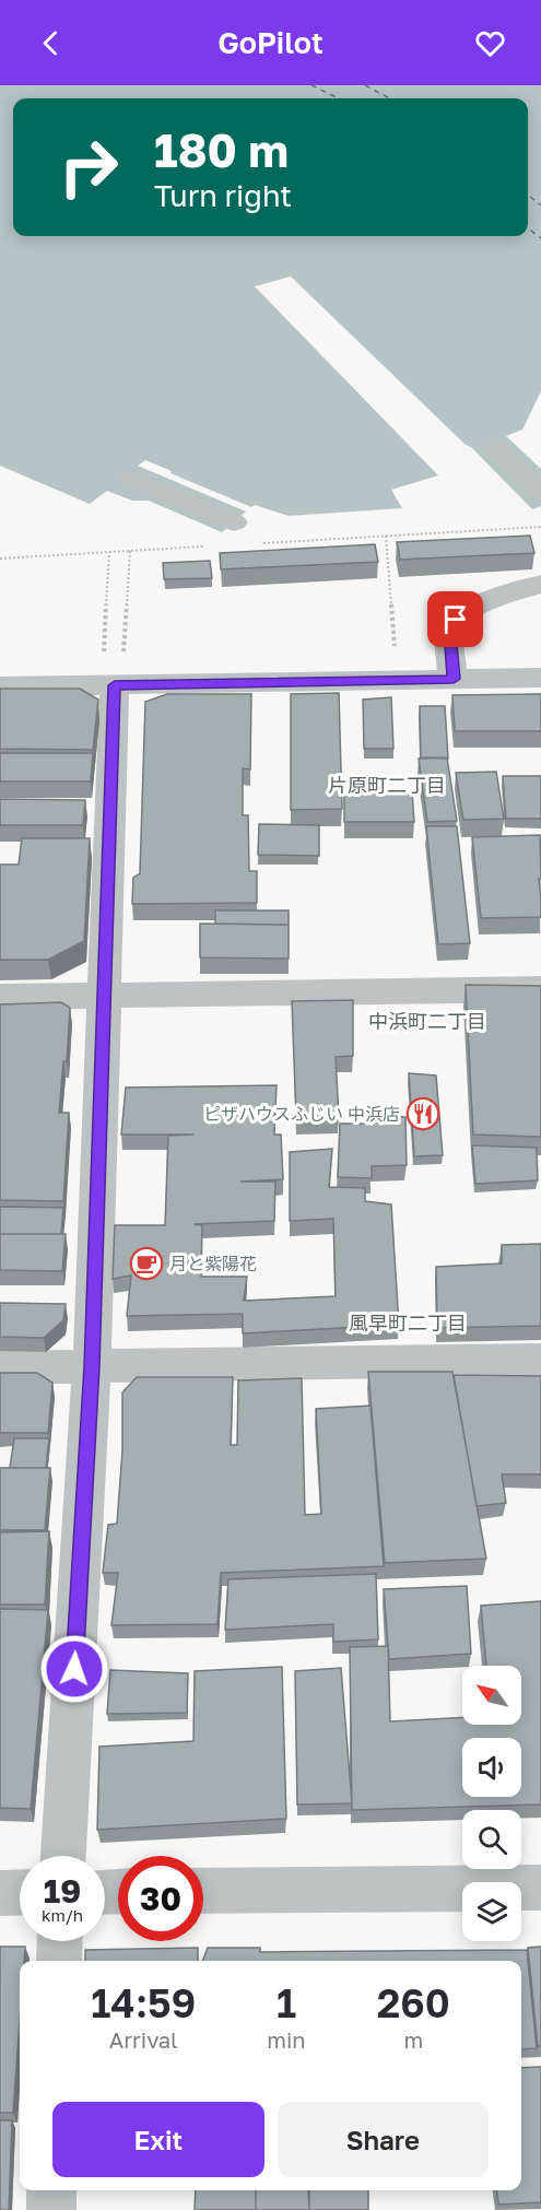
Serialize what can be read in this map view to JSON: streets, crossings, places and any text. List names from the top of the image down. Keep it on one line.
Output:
{"districts":["片原町二丁目","中浜町二丁目","風早町二丁目"],"places":{"restaurant":["ピザハウスふじい 中浜店"],"cafe":["月と紫陽花"]},"north":"top left","page":{"header":"GoPilot","turn":["180 m","Turn right"],"speed":"19 km/h","limit":"30","eta":["14:59","Arrival","1","min","260","m"],"buttons":["Exit","Share"]}}
